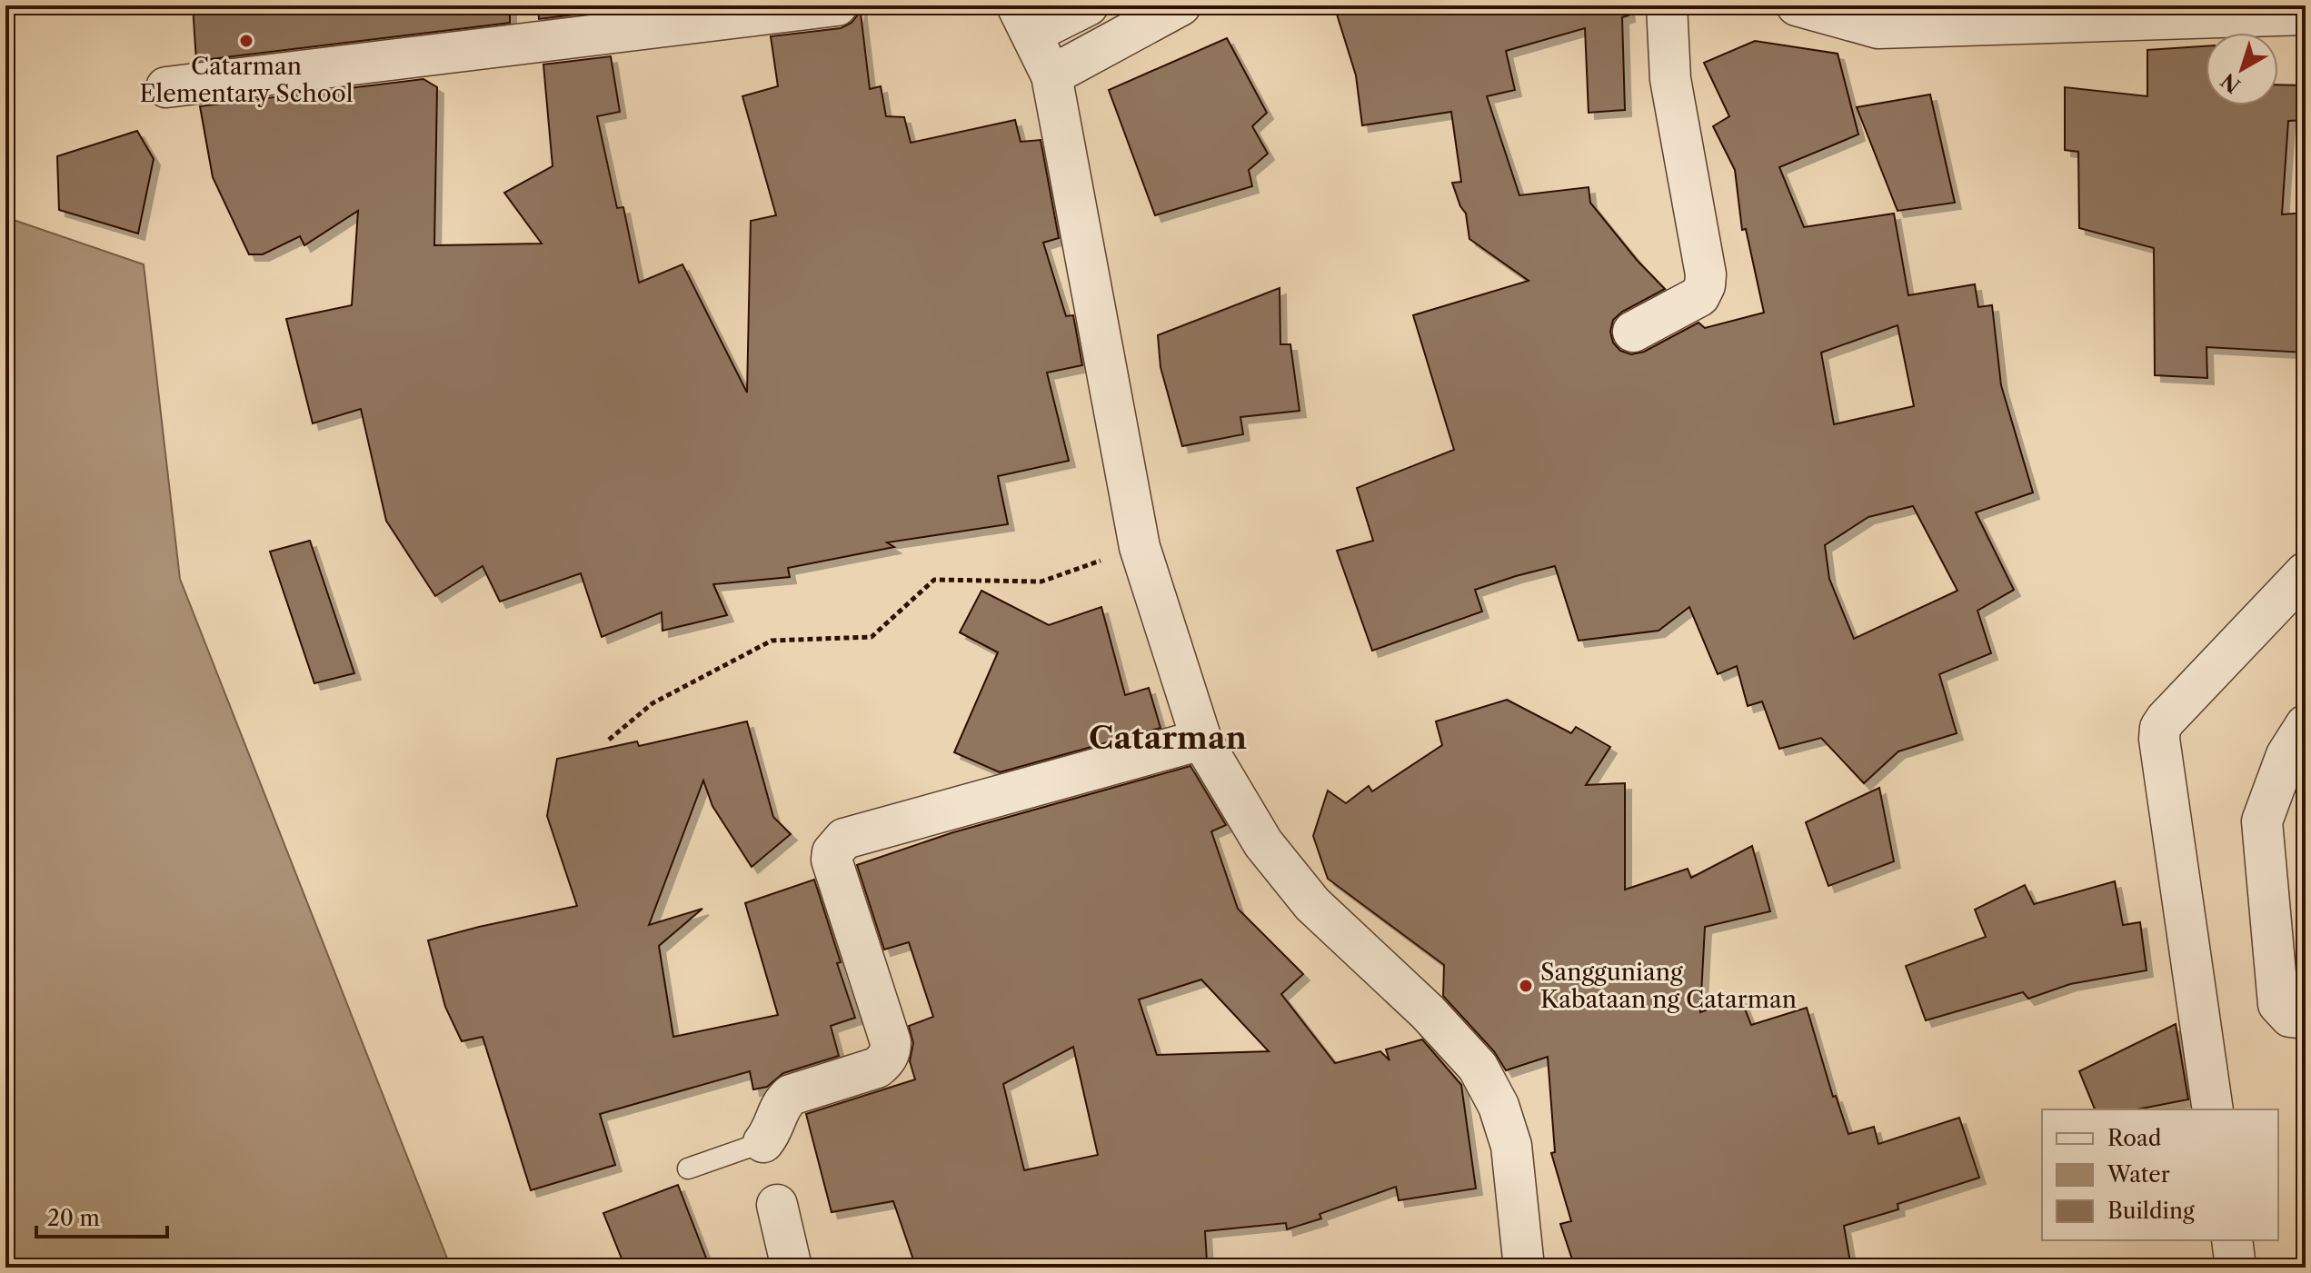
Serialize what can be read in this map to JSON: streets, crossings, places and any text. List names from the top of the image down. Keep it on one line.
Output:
{"districts":["Catarman"],"places":["Catarman Elementary School","Sangguniang Kabataan ng Catarman"],"legend":["Road","Water","Building"],"scale_bar":"20 m","north":"bottom left"}
